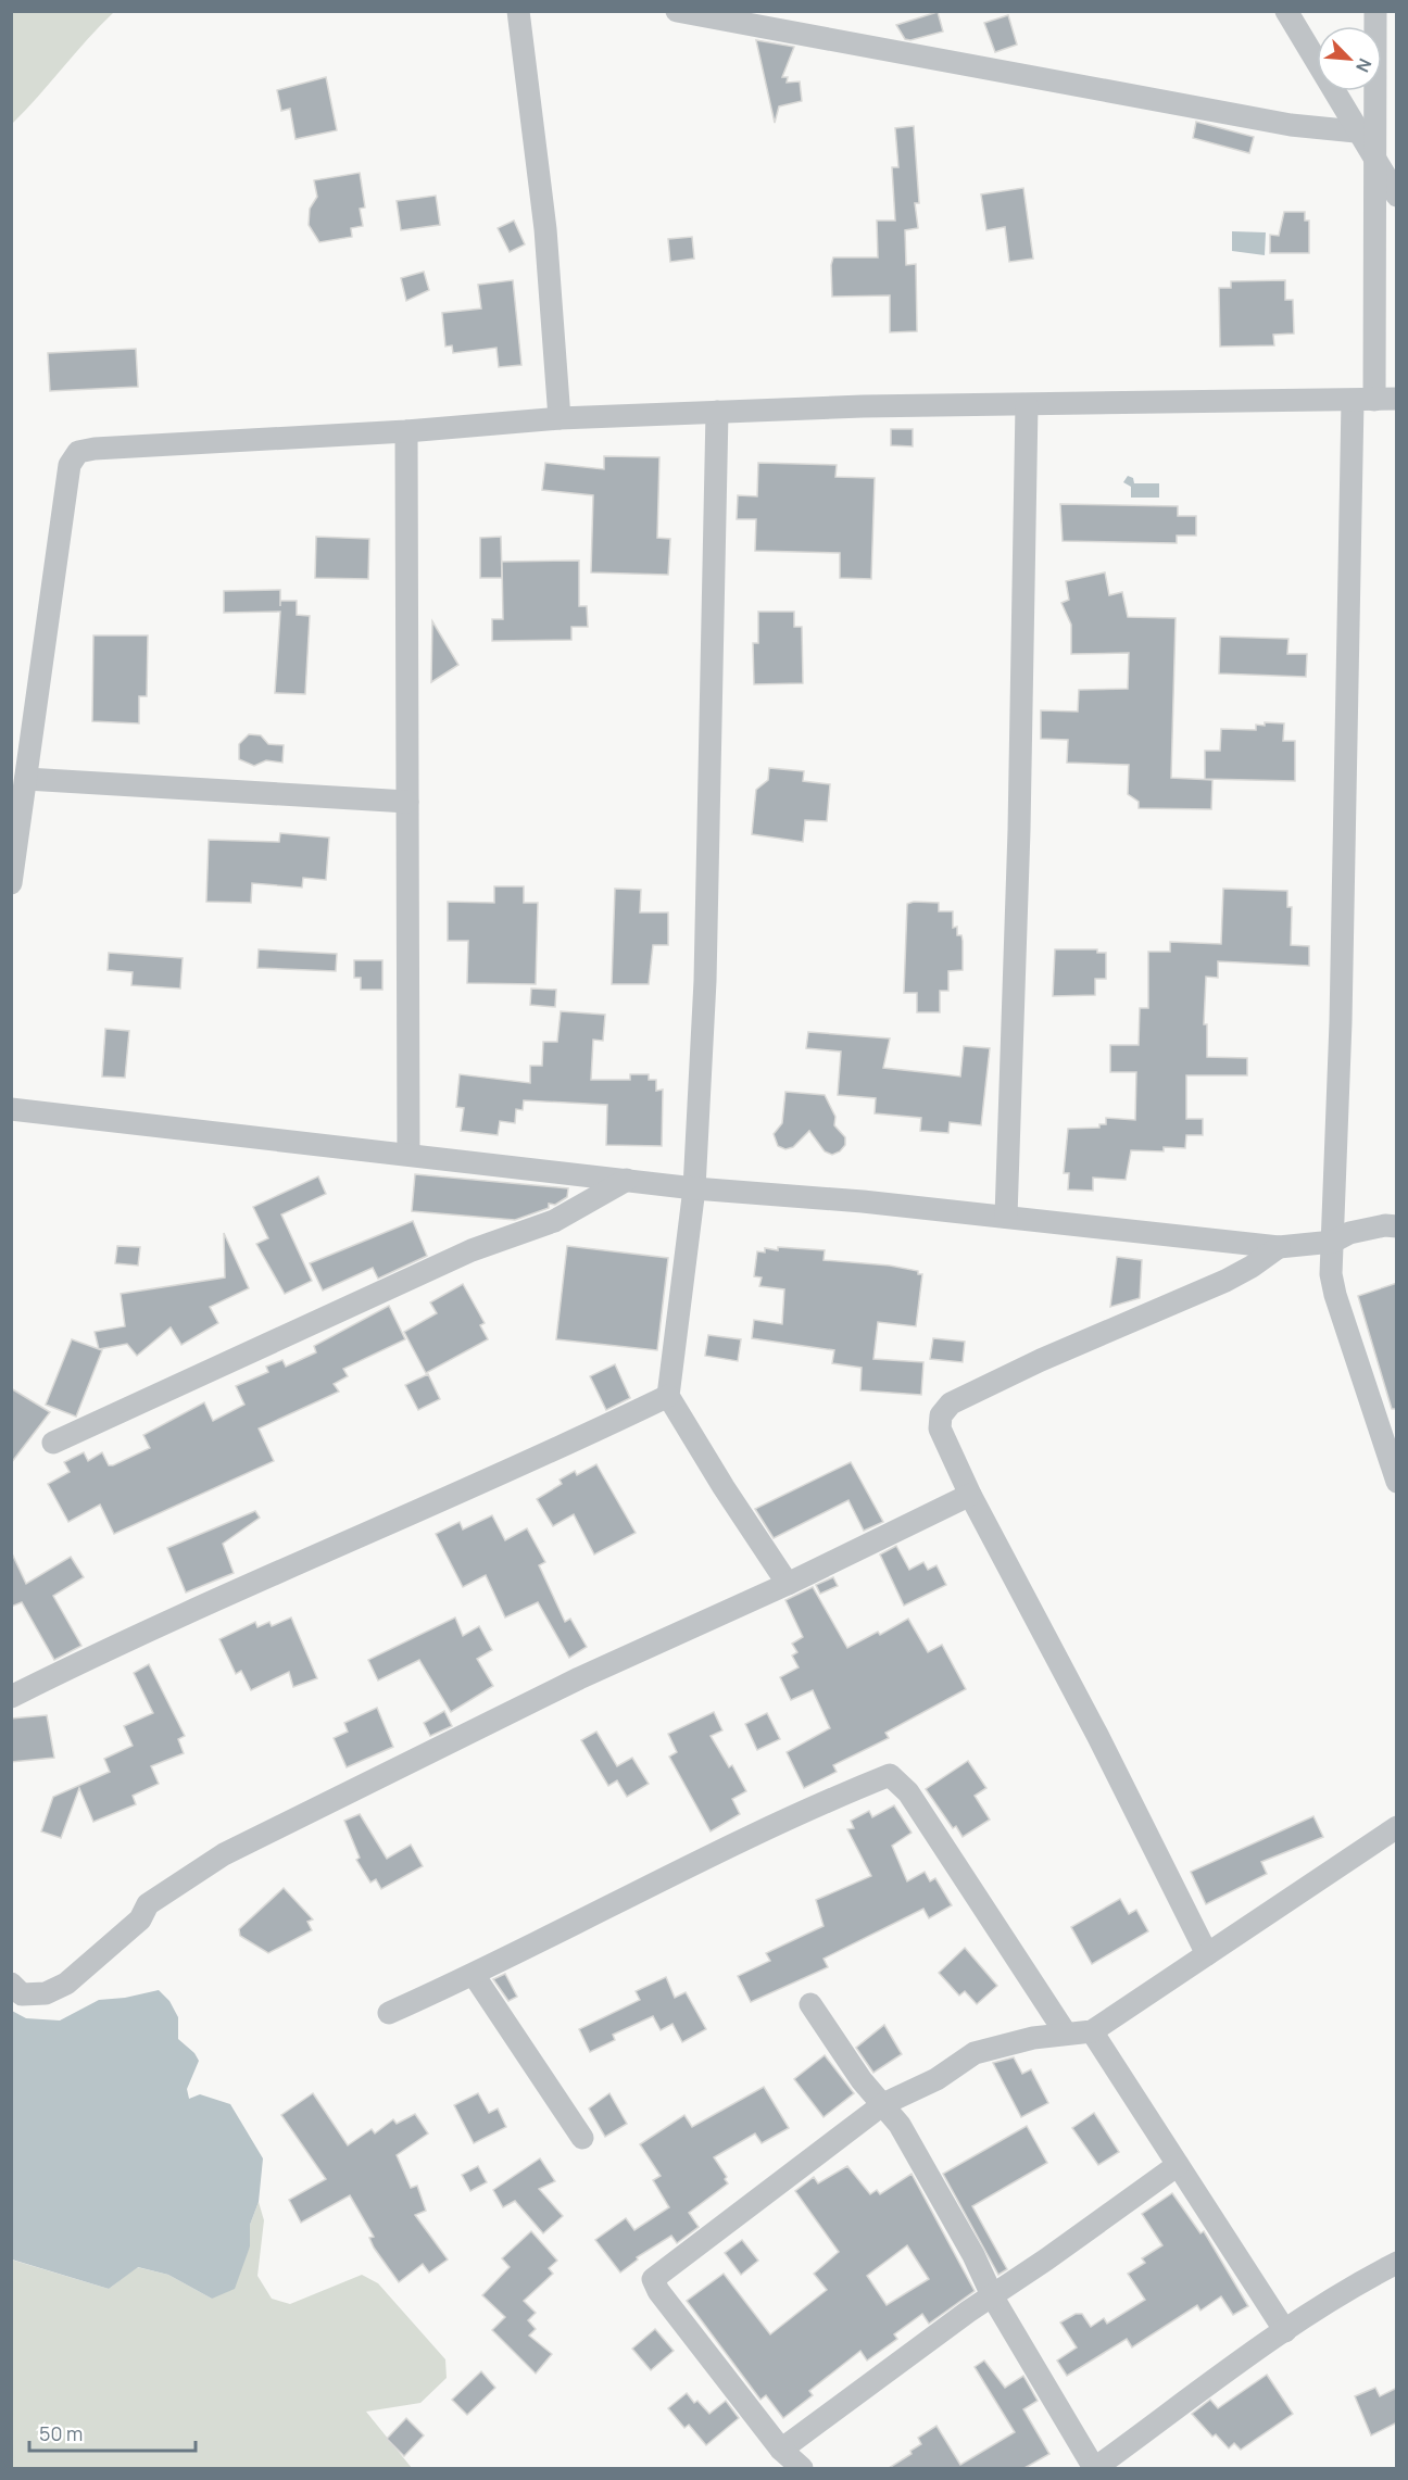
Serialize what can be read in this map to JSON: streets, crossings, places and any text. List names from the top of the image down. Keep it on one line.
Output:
{"scale_bar":"50 m","north":"bottom right"}
